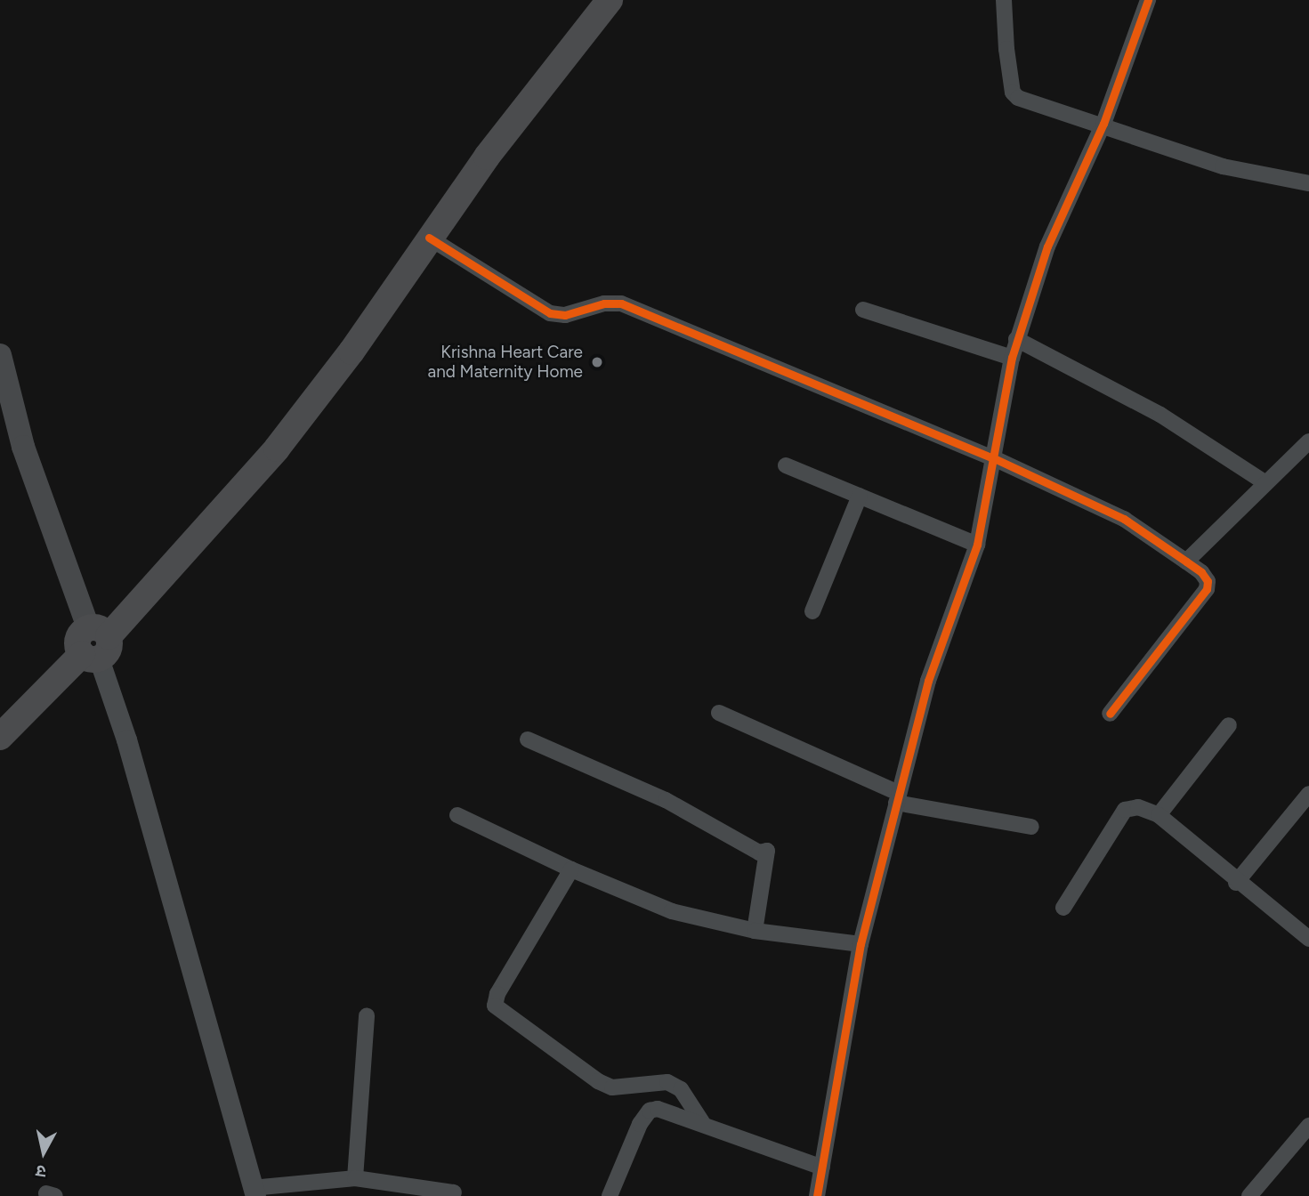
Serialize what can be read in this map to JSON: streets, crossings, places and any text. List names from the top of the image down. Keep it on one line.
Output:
{"places":["Krishna Heart Care and Maternity Home"],"north":"bottom"}
